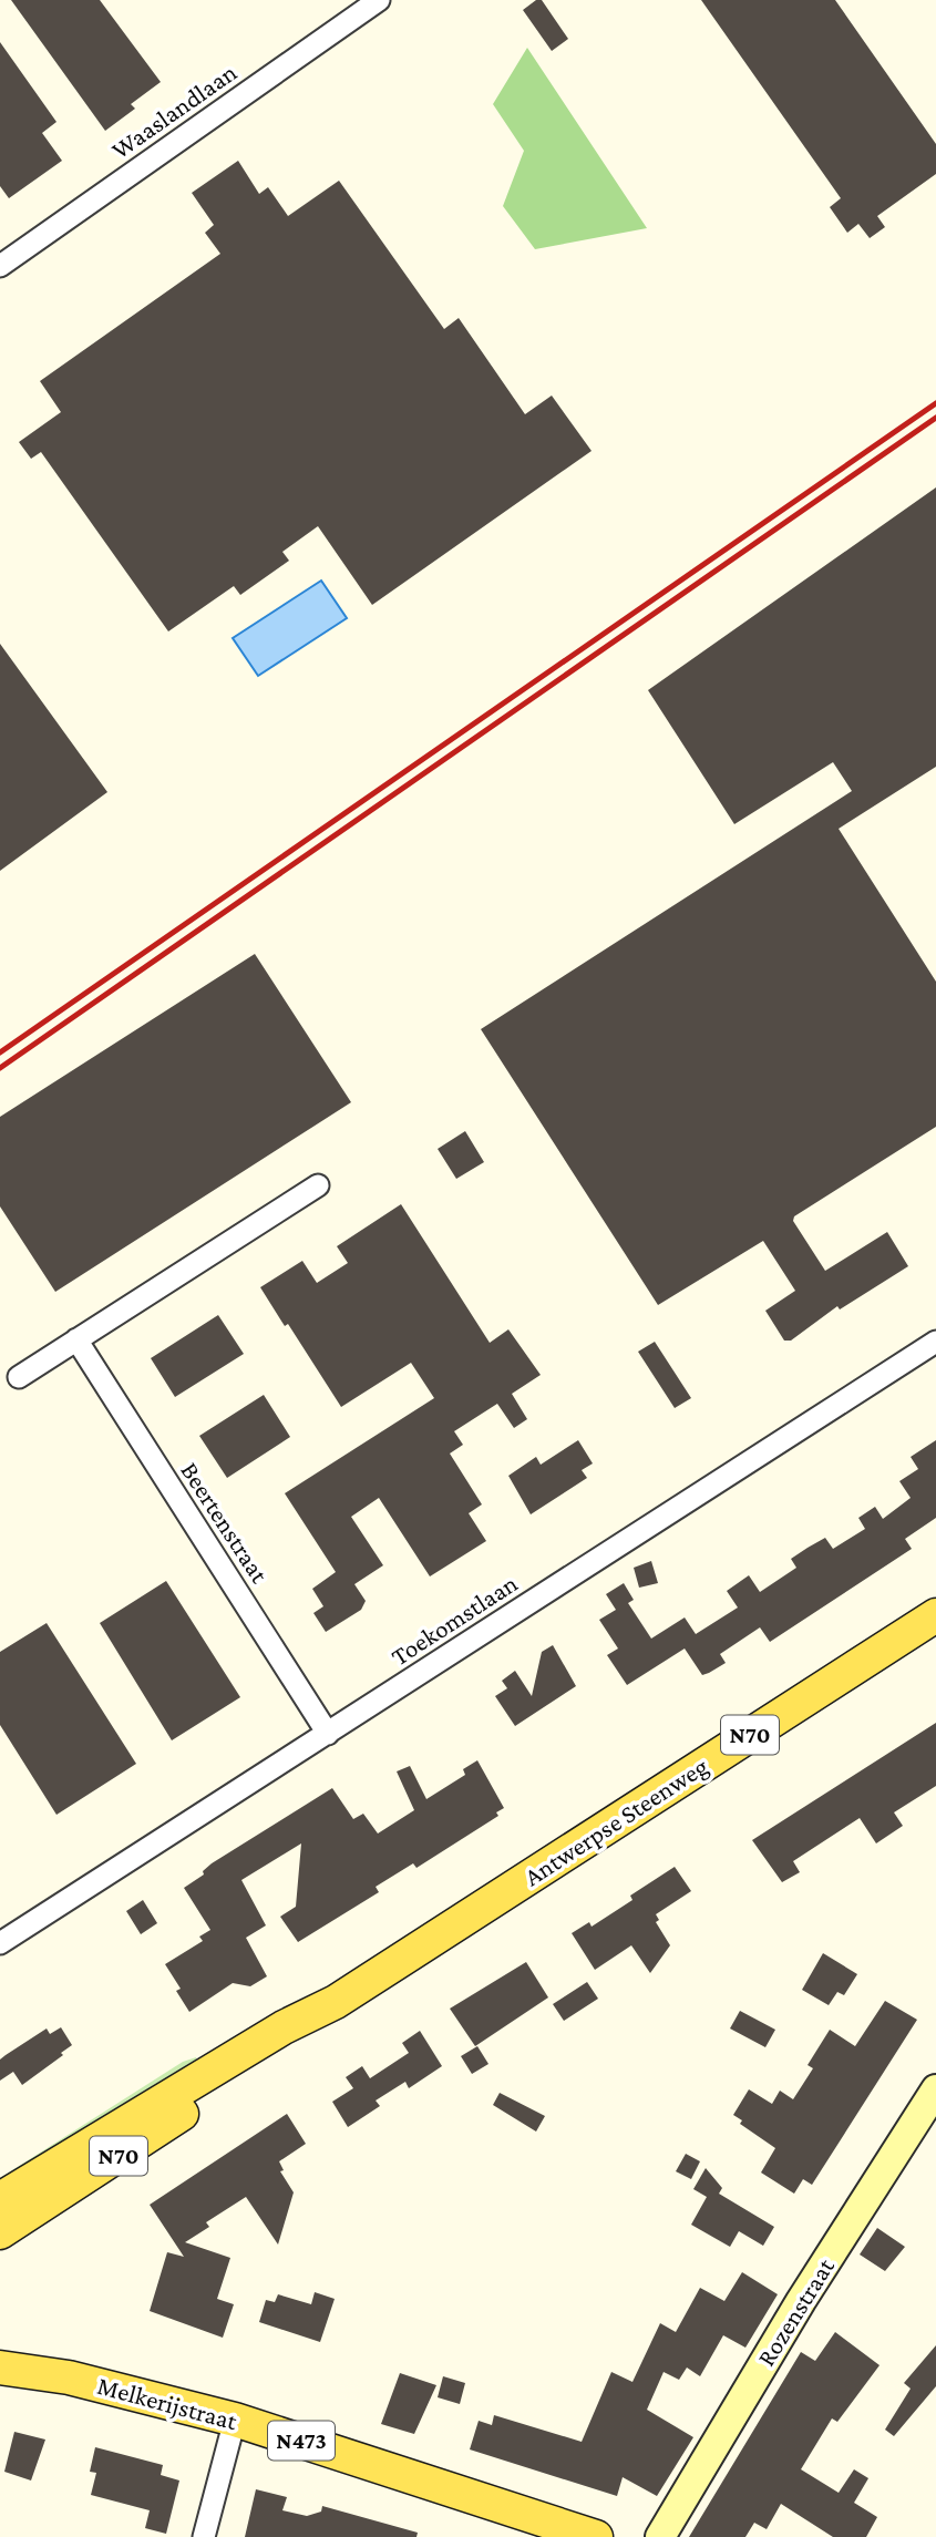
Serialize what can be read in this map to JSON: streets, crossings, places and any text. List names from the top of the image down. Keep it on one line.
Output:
{"streets":{"main road":["N70","Antwerpse Steenweg","Melkerijstraat","N473"],"street":["Waaslandlaan","Beertenstraat","Toekomstlaan","Rozenstraat"]},"crossings":[["Beertenstraat","Toekomstlaan"]]}
